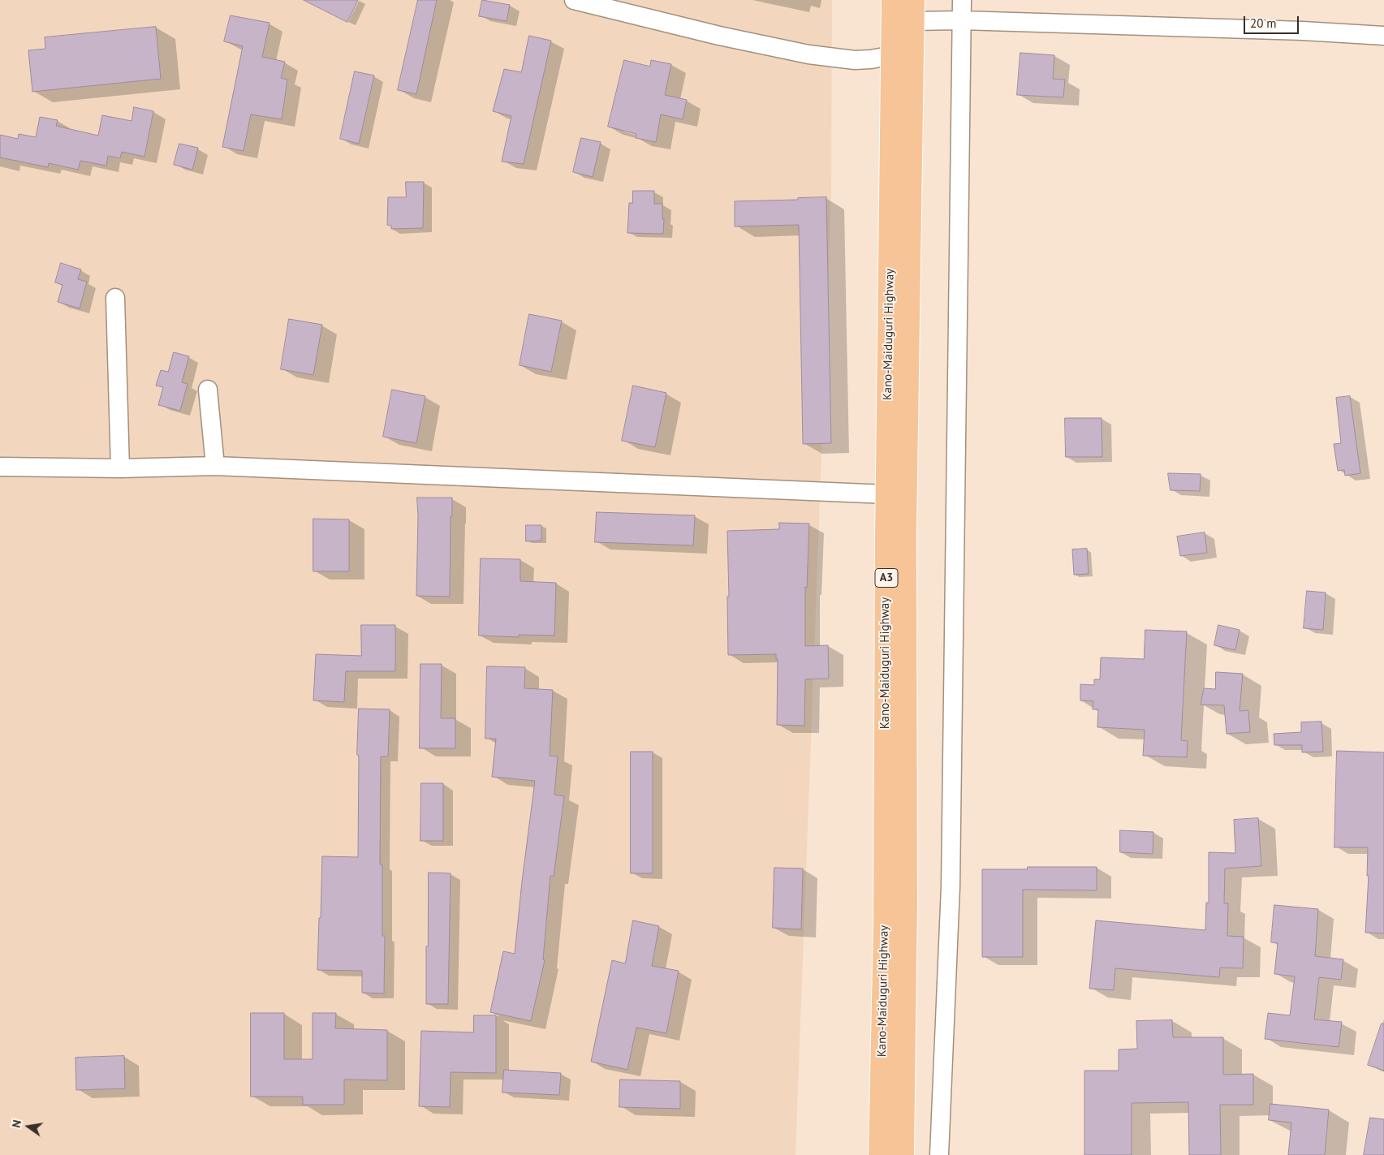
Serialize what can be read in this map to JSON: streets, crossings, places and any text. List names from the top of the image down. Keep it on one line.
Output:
{"streets":{"highway":["Kano-Maiduguri Highway","A3"]},"scale_bar":"20 m","north":"left"}
